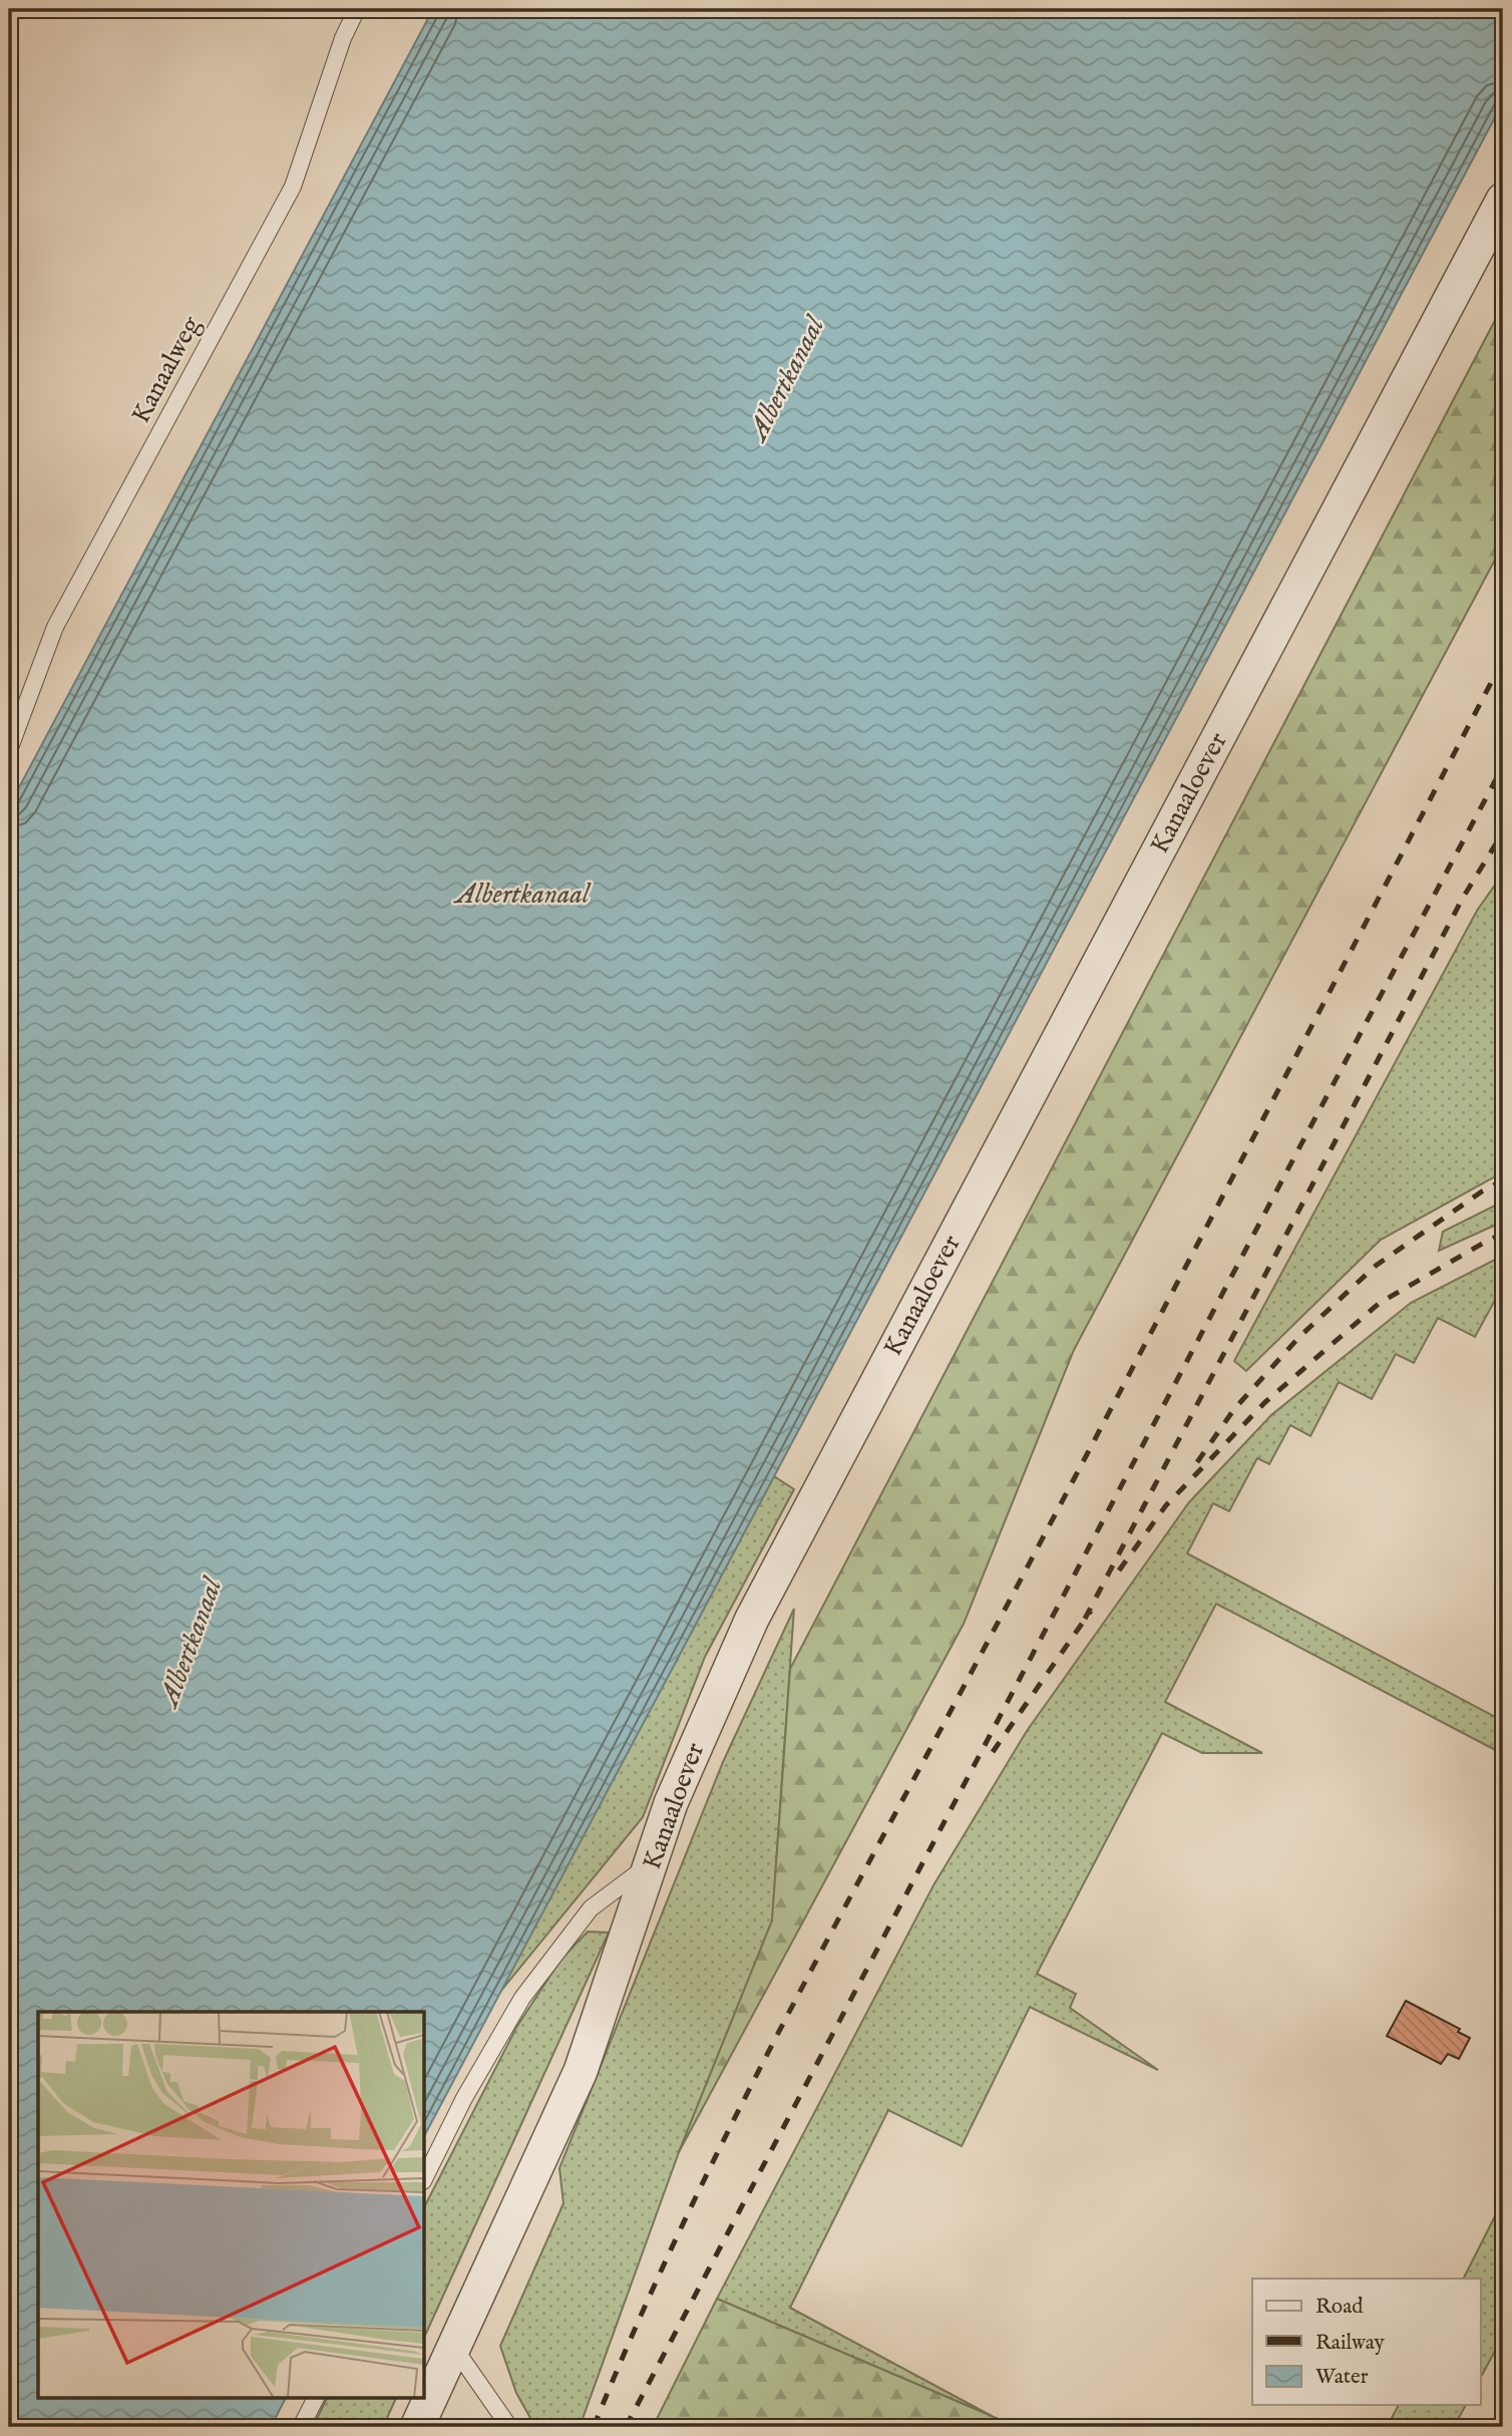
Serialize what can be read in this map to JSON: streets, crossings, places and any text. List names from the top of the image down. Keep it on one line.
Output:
{"streets":{"street":["Kanaaloever"],"lane":["Kanaalweg"]},"water":["Albertkanaal"],"legend":["Road","Railway","Water"]}
